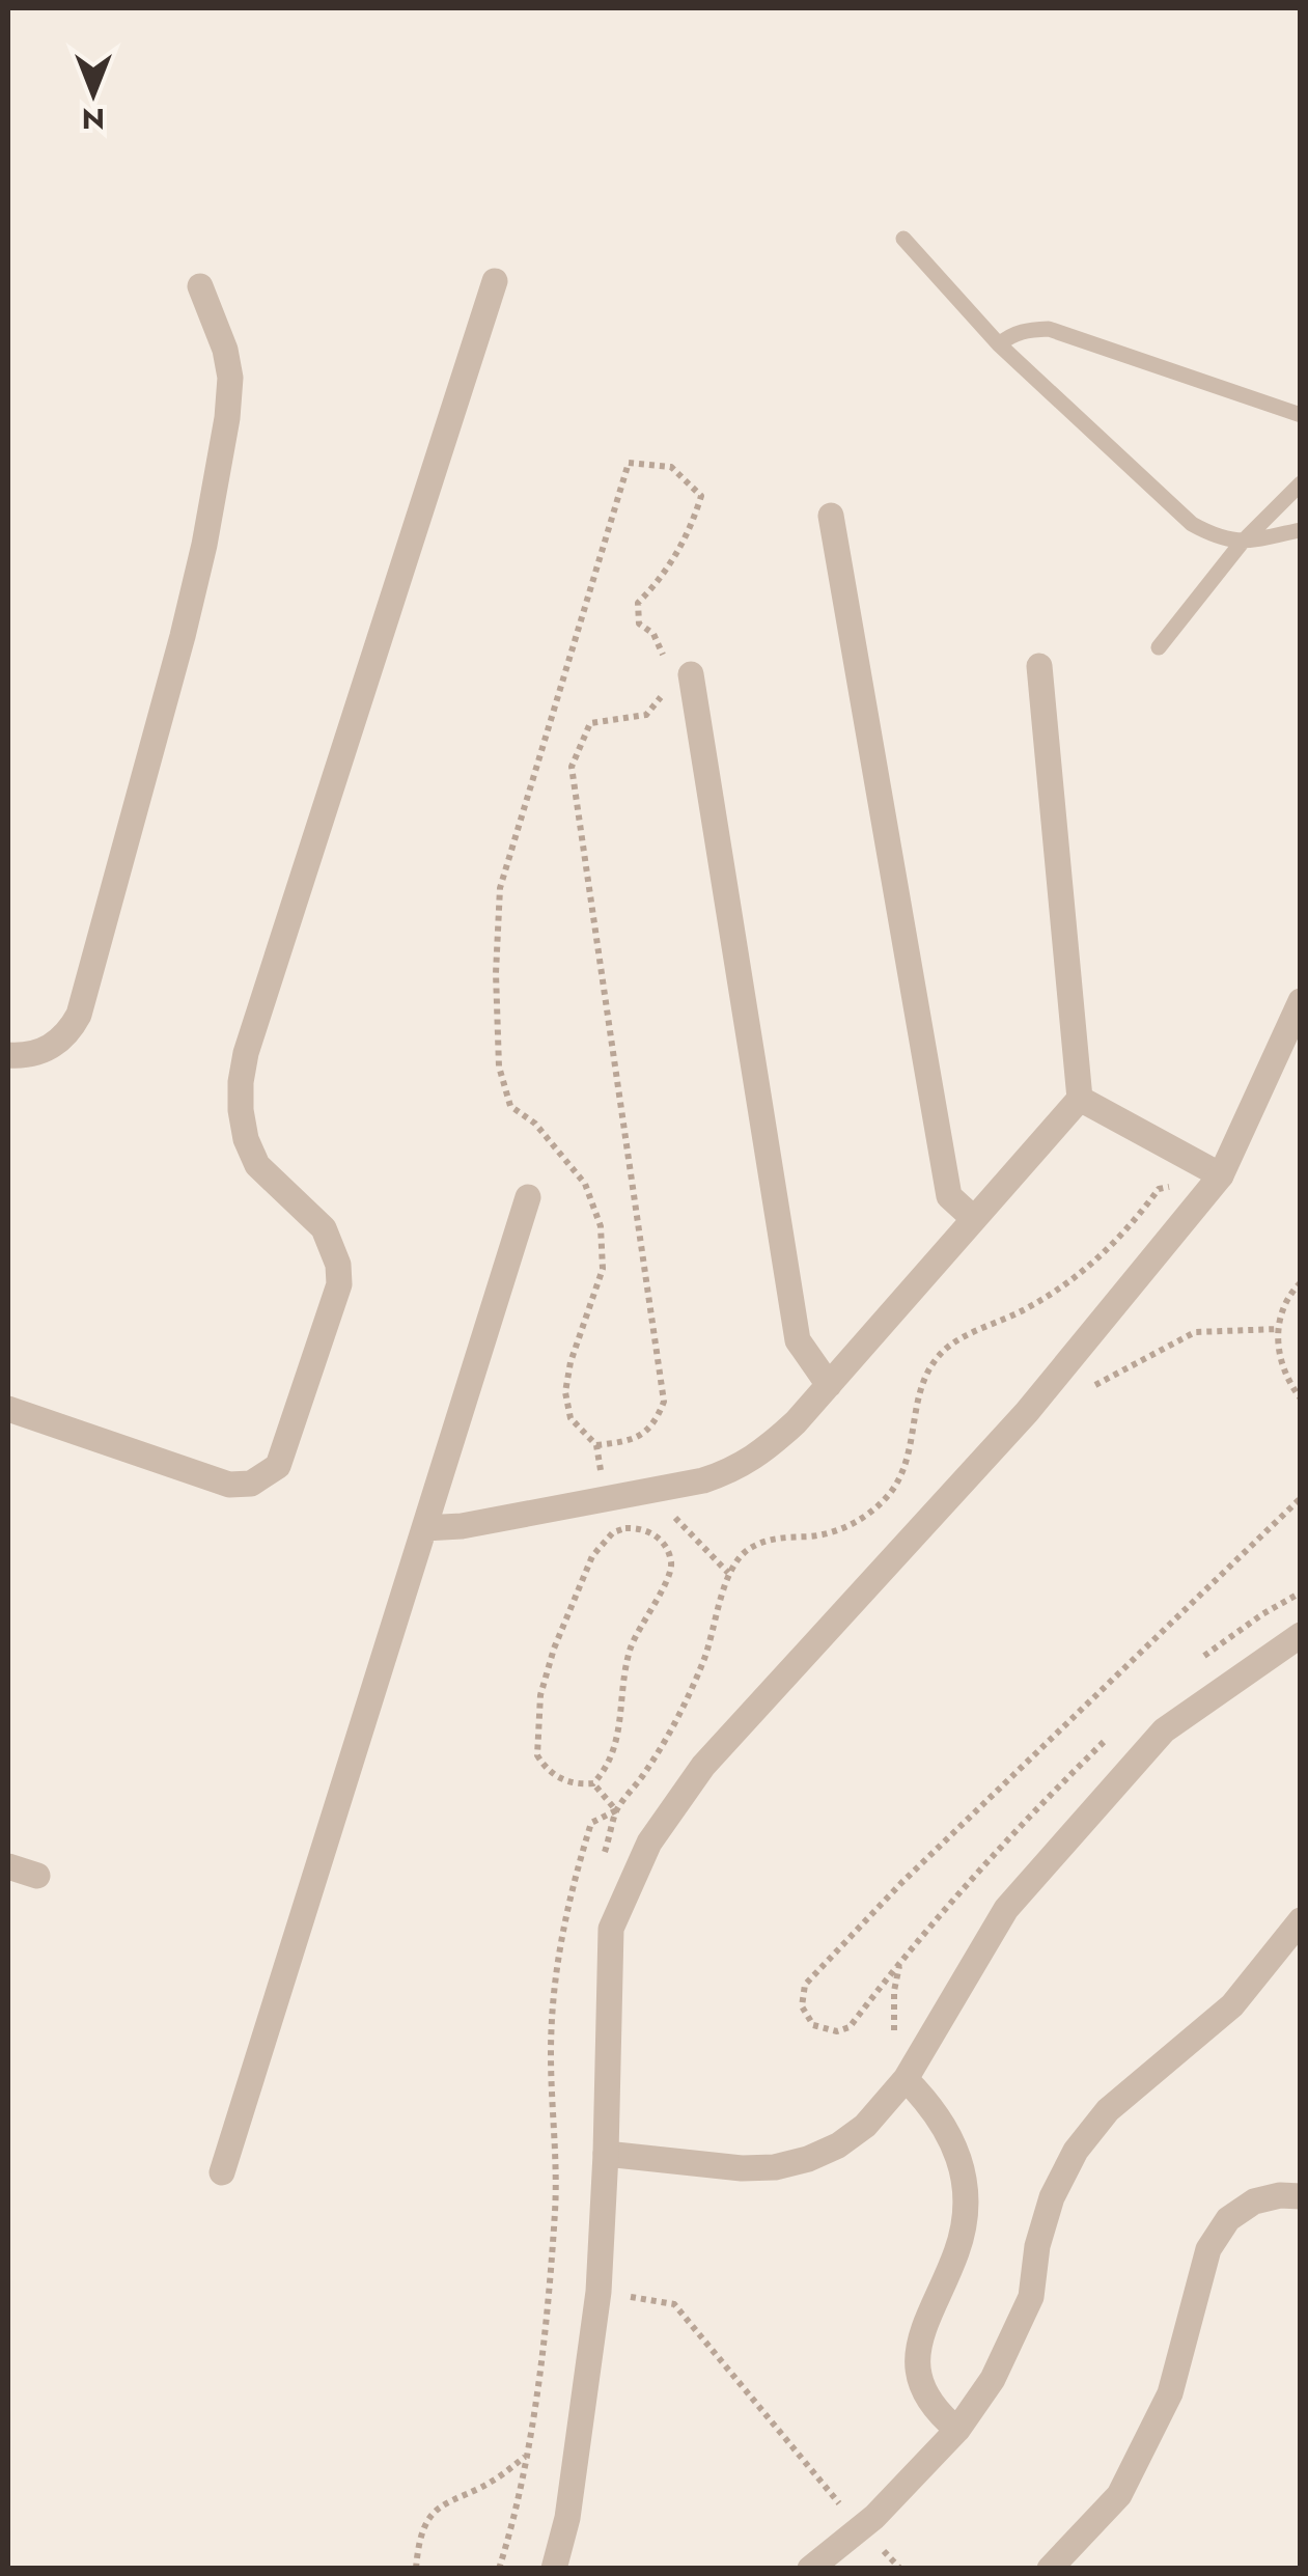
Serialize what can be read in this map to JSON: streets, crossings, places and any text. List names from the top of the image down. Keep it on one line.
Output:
{"north":"bottom"}
